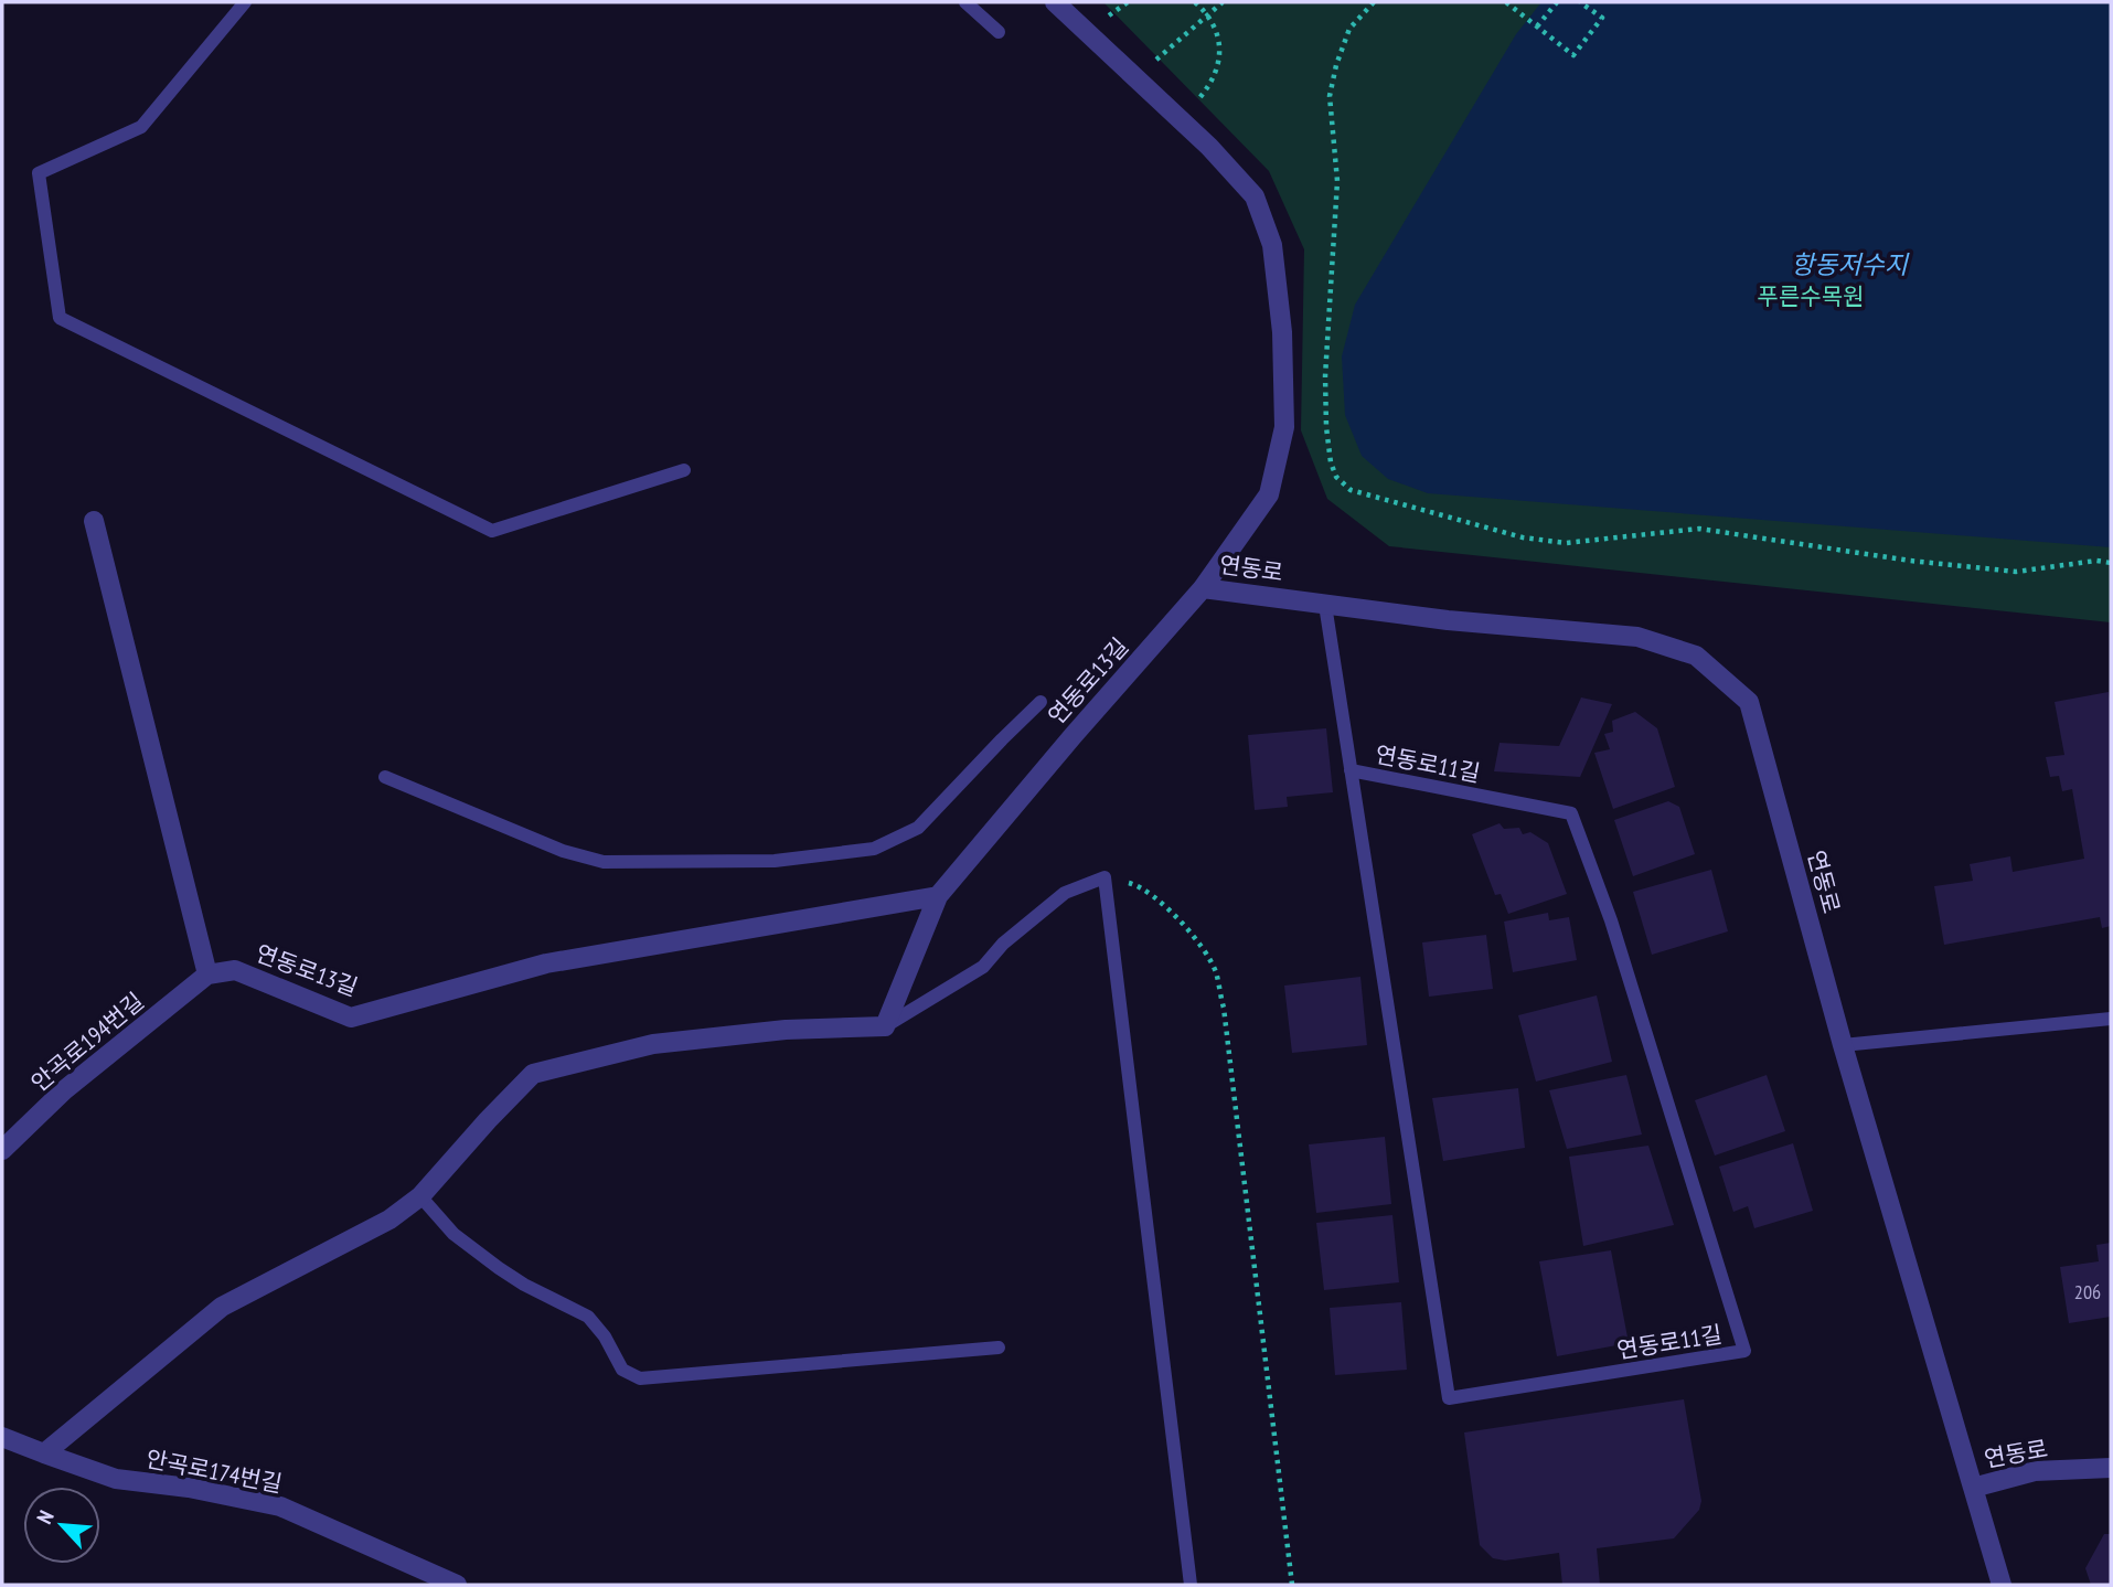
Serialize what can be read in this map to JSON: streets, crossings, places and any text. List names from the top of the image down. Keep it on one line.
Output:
{"streets":{"street":["연동로","연동로13길","안곡로194번길","안곡로174번길"],"lane":["연동로11길"]},"crossings":[["연동로","연동로13길"],["연동로","연동로11길"],["연동로13길","안곡로194번길"]],"water":["항동저수지"],"parks":["푸른수목원"],"house_numbers":["206"],"north":"top left"}
